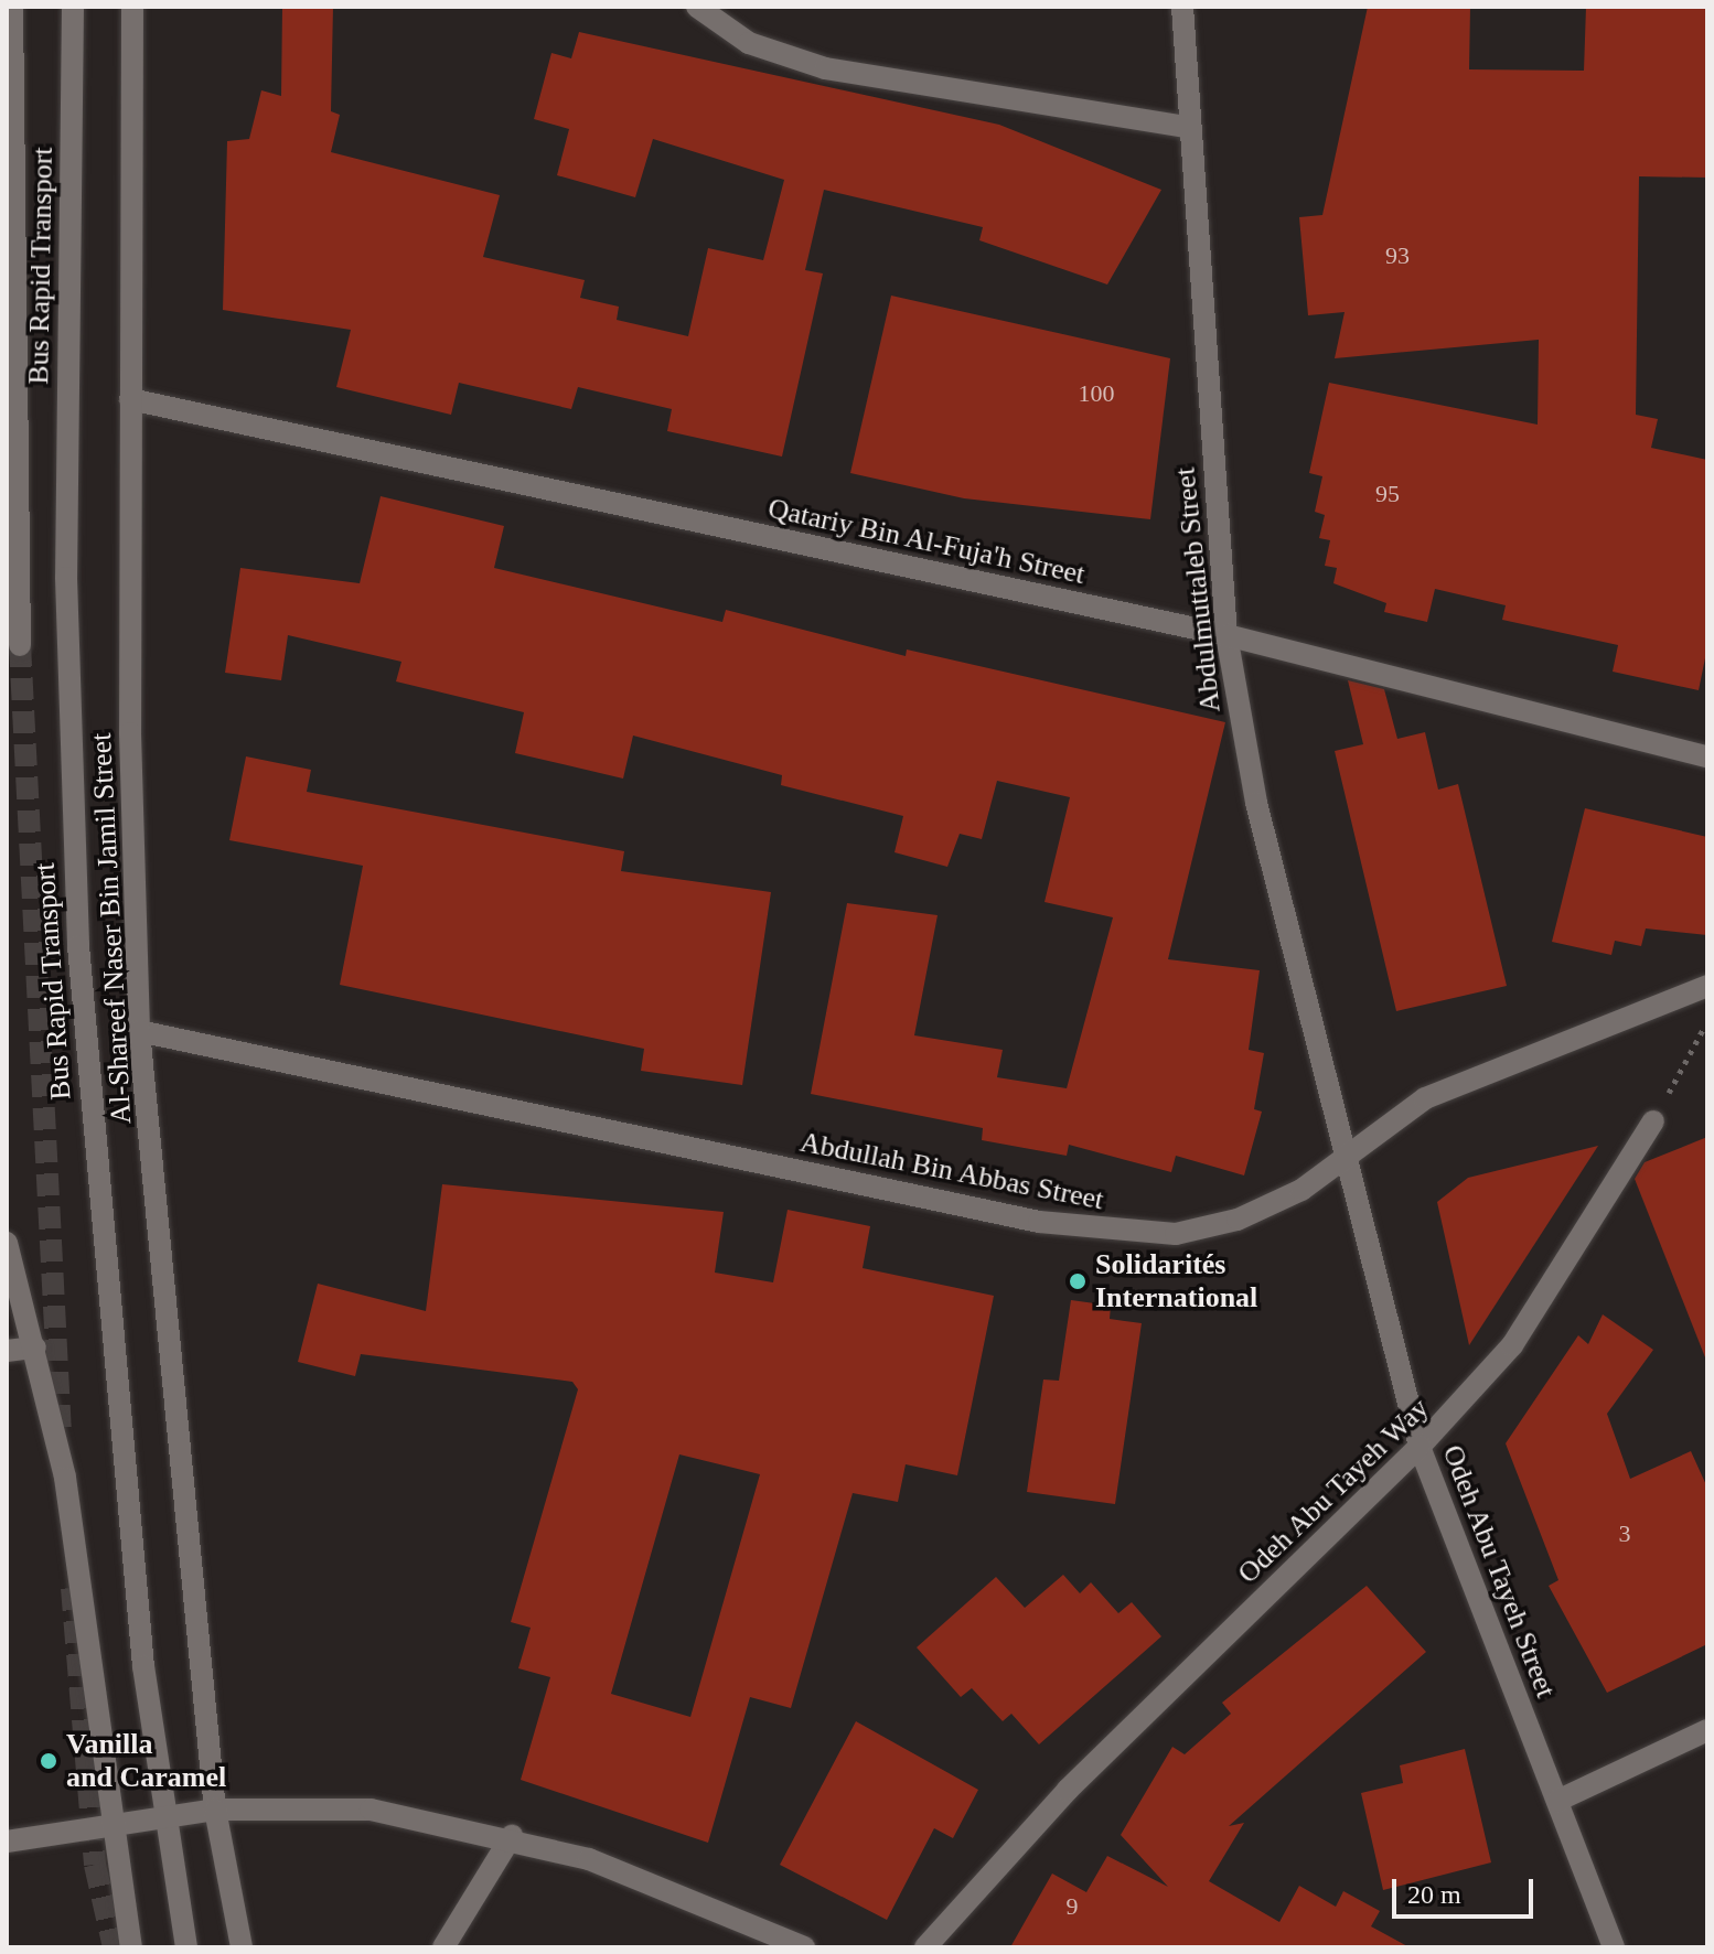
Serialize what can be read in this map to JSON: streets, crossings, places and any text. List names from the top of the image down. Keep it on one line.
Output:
{"streets":{"street":["Bus Rapid Transport","Qatariy Bin Al-Fuja'h Street","Abdulmuttaleb Street","Al-Shareef Naser Bin Jamil Street","Abdullah Bin Abbas Street","Odeh Abu Tayeh Way","Odeh Abu Tayeh Street"]},"crossings":[["Qatariy Bin Al-Fuja'h Street","Abdulmuttaleb Street"],["Qatariy Bin Al-Fuja'h Street","Al-Shareef Naser Bin Jamil Street"],["Abdulmuttaleb Street","Abdullah Bin Abbas Street"],["Abdulmuttaleb Street","Odeh Abu Tayeh Street"],["Al-Shareef Naser Bin Jamil Street","Abdullah Bin Abbas Street"],["Abdullah Bin Abbas Street","Odeh Abu Tayeh Street"],["Odeh Abu Tayeh Way","Odeh Abu Tayeh Street"]],"places":["Solidarités International","Vanilla and Caramel"],"house_numbers":["93","100","95","3","9"],"scale_bar":"20 m"}
